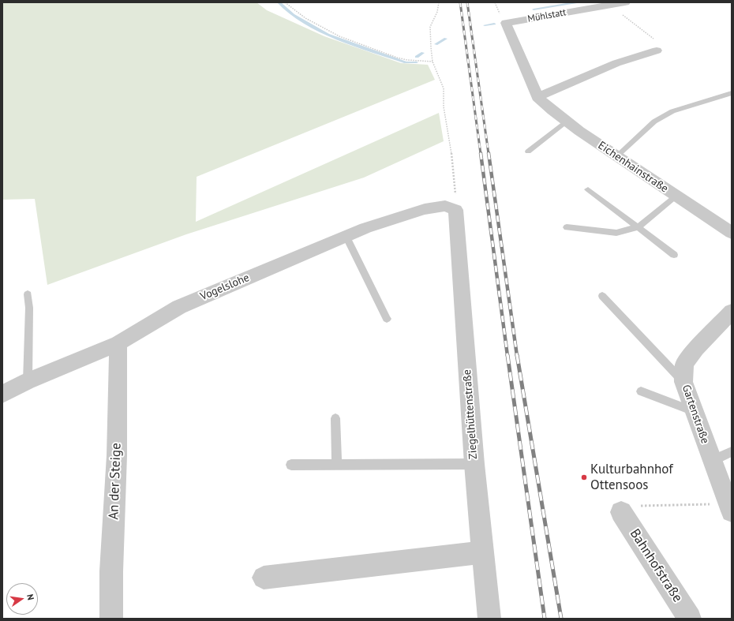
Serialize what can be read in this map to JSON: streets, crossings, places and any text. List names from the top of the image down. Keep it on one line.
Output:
{"streets":{"street":["Mühlstatt","Eichenhainstraße","Vogelslohe","Ziegelhüttenstraße","Gartenstraße","An der Steige","Bahnhofstraße"]},"crossings":[["Mühlstatt","Eichenhainstraße"],["Vogelslohe","Ziegelhüttenstraße"],["Vogelslohe","An der Steige"]],"places":["Kulturbahnhof Ottensoos"],"north":"right"}
